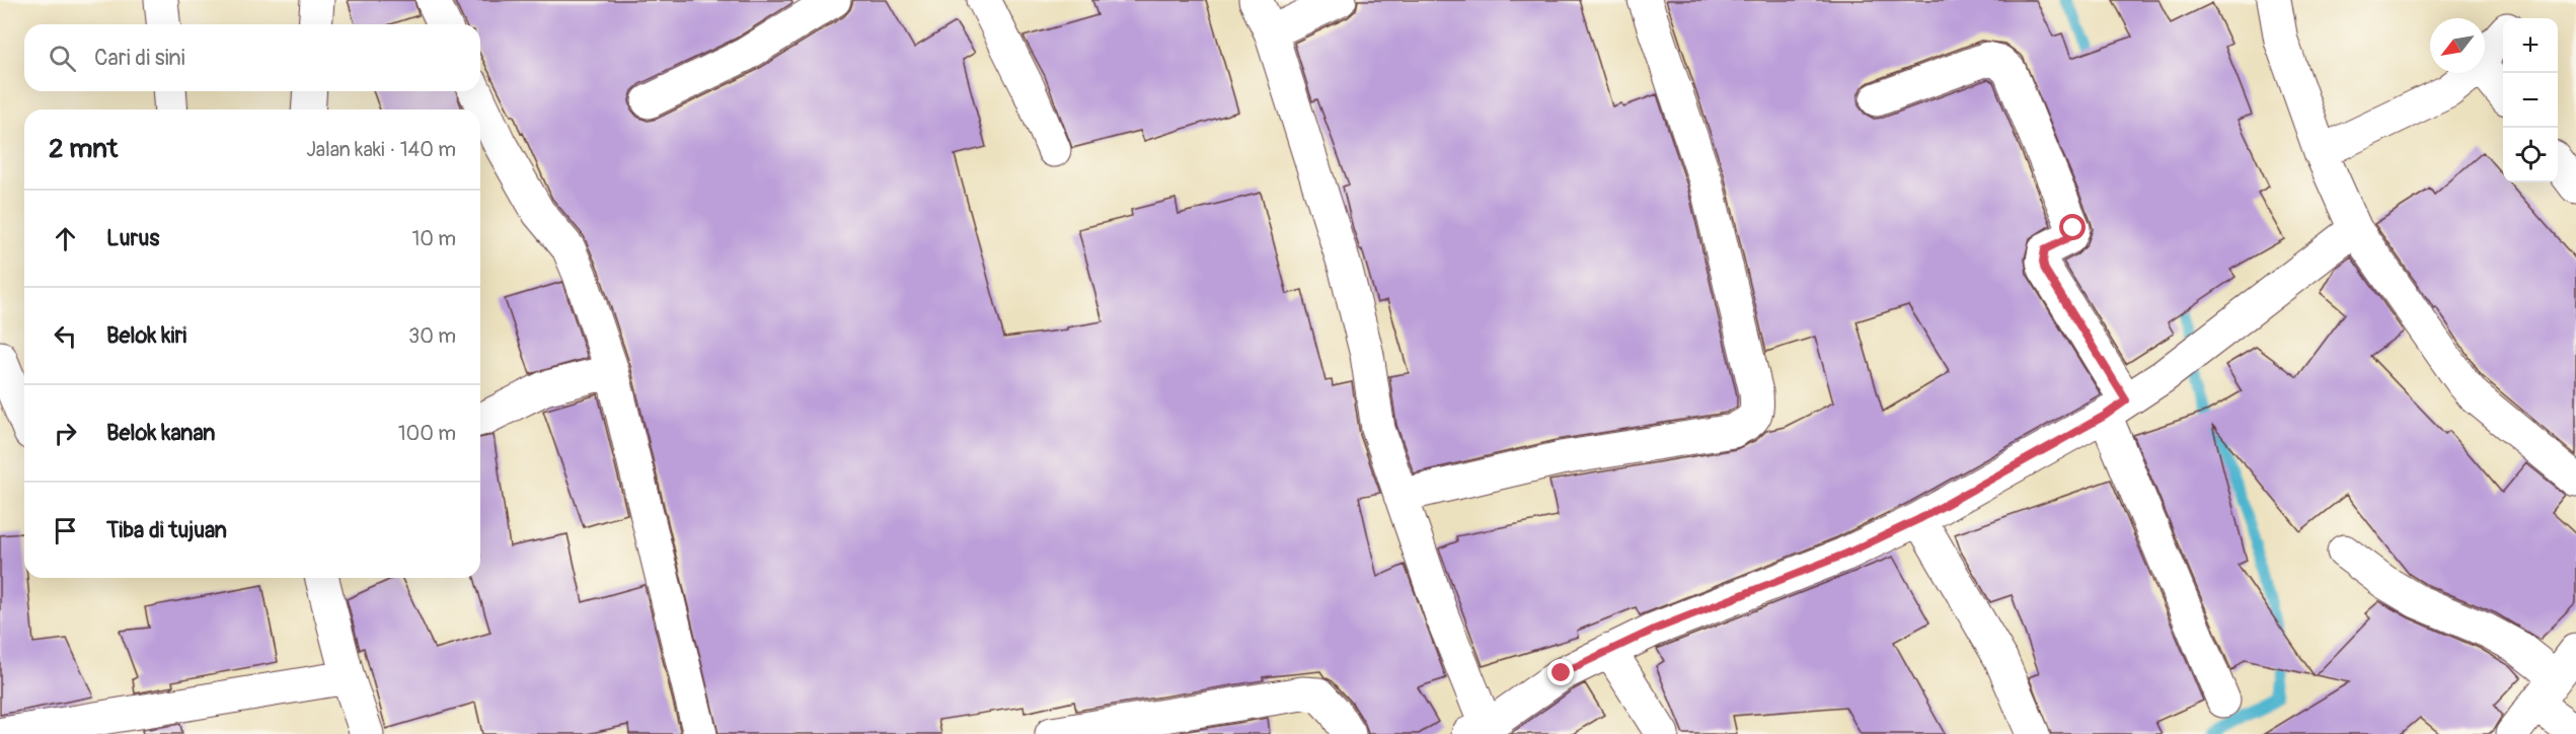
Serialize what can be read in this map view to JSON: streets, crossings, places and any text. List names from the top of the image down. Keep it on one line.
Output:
{"north":"bottom left","page":{"map_buttons":["+","−"],"search":"Cari di sini","heading":["2 mnt","Jalan kaki · 140 m"],"list":[["Lurus","10 m"],["Belok kiri","30 m"],["Belok kanan","100 m"],"Tiba di tujuan"]}}
